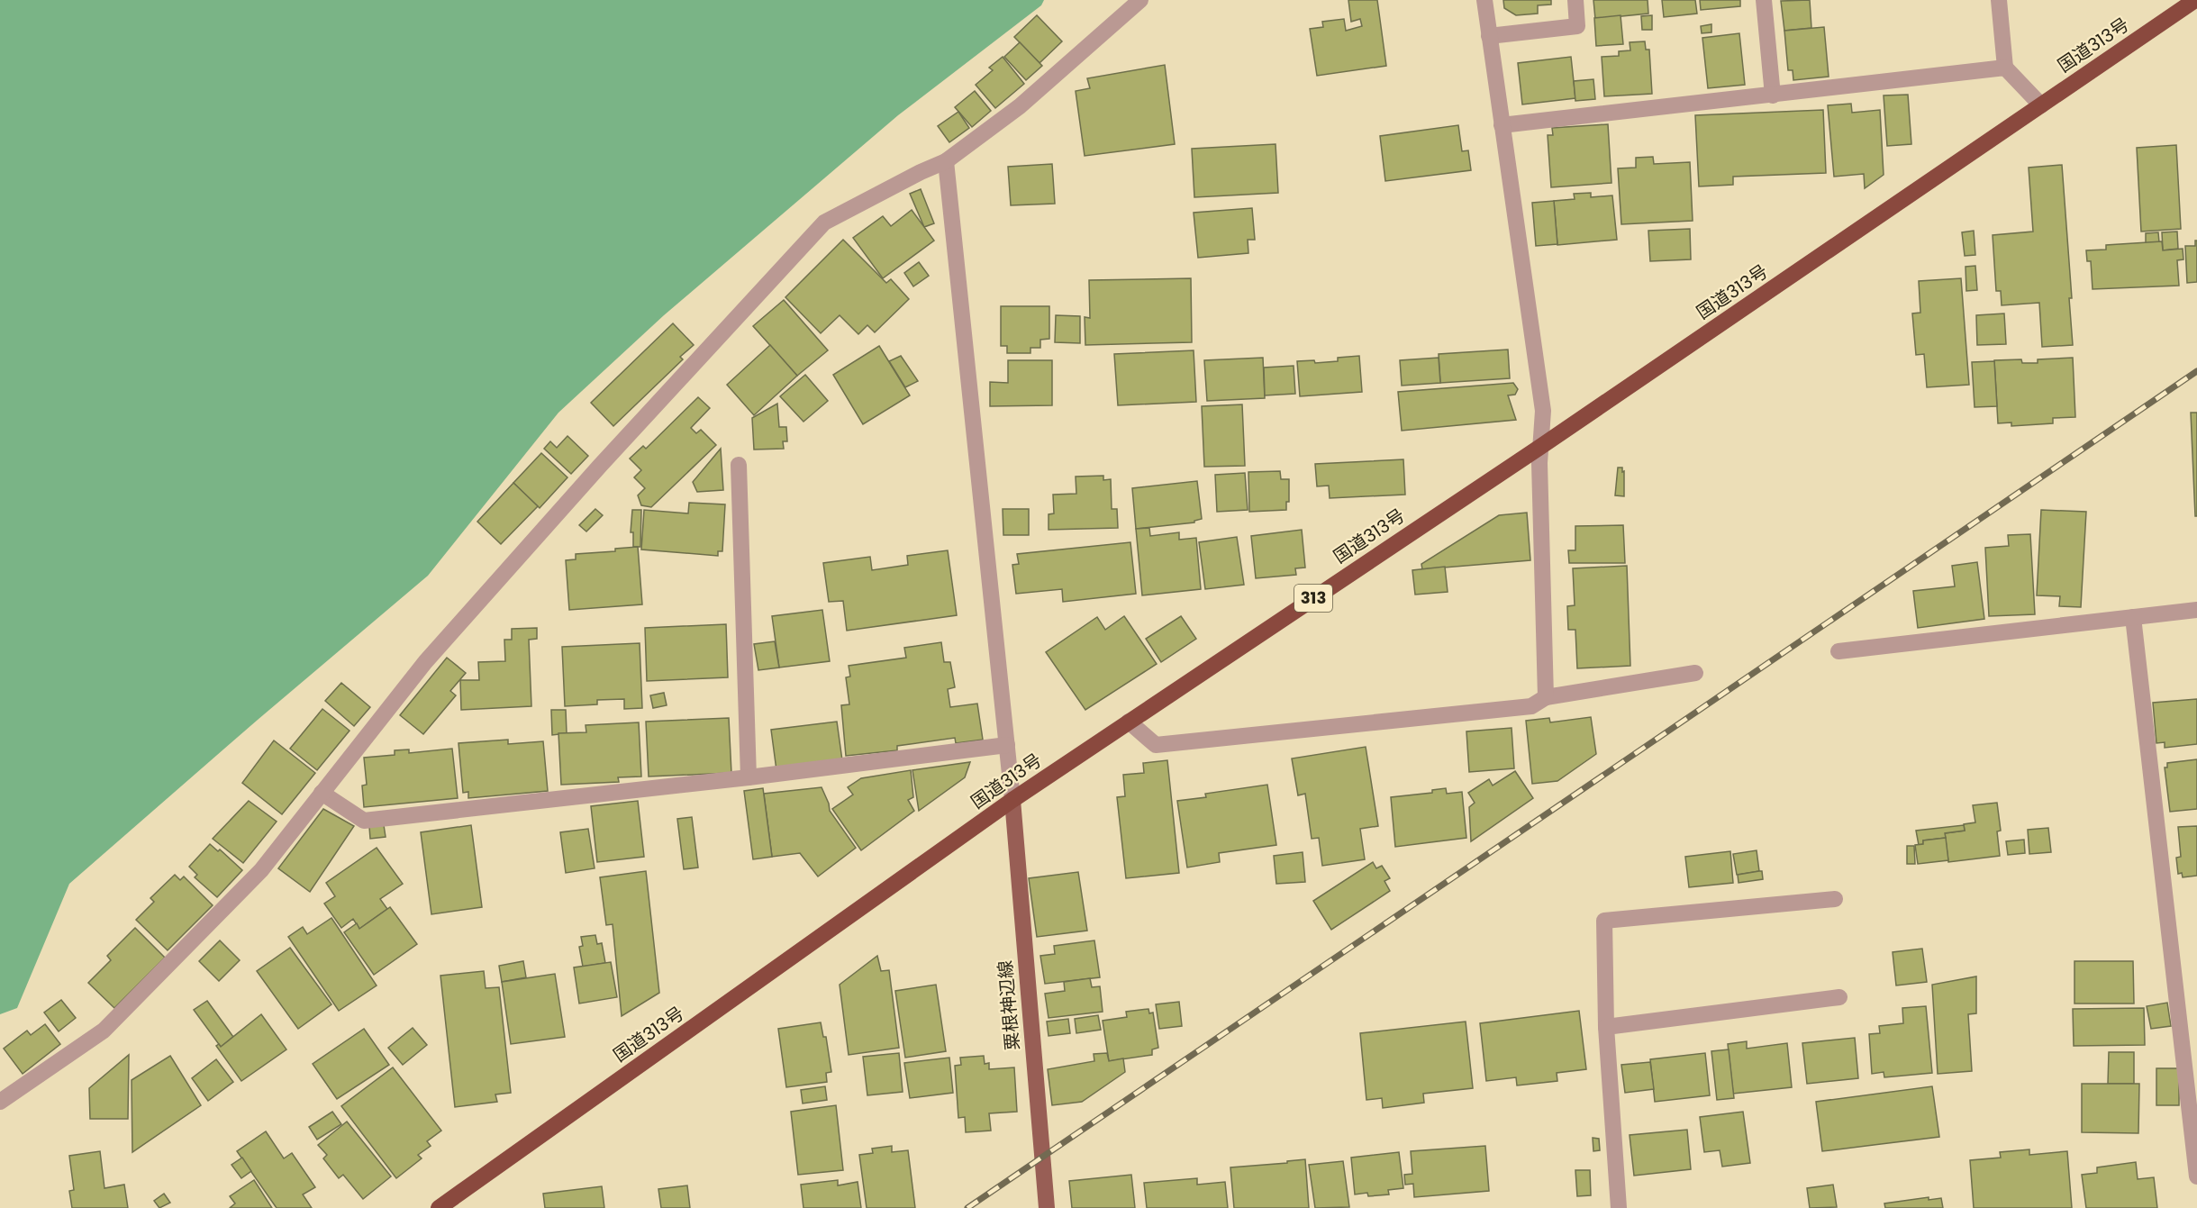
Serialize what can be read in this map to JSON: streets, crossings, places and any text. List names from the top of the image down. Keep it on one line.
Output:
{"streets":{"highway":["国道313号","313"],"main road":["粟根神辺線"]},"crossings":[["国道313号","粟根神辺線"]]}
